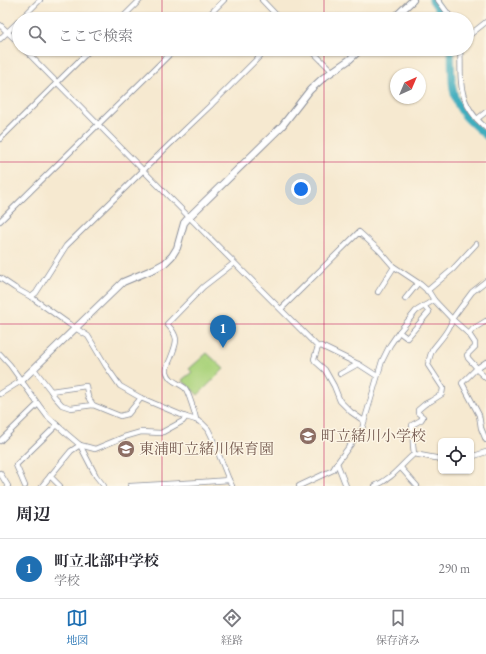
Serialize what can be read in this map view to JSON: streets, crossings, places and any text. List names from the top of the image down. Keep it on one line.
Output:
{"places":{"school or university":["町立緒川小学校","東浦町立緒川保育園"]},"north":"top right","page":{"search":"ここで検索","pins":"1","heading":"周辺","list":[{"mark":"1","name":"町立北部中学校","note":"学校","value":"290 m"}],"nav":["地図","経路","保存済み"]}}
